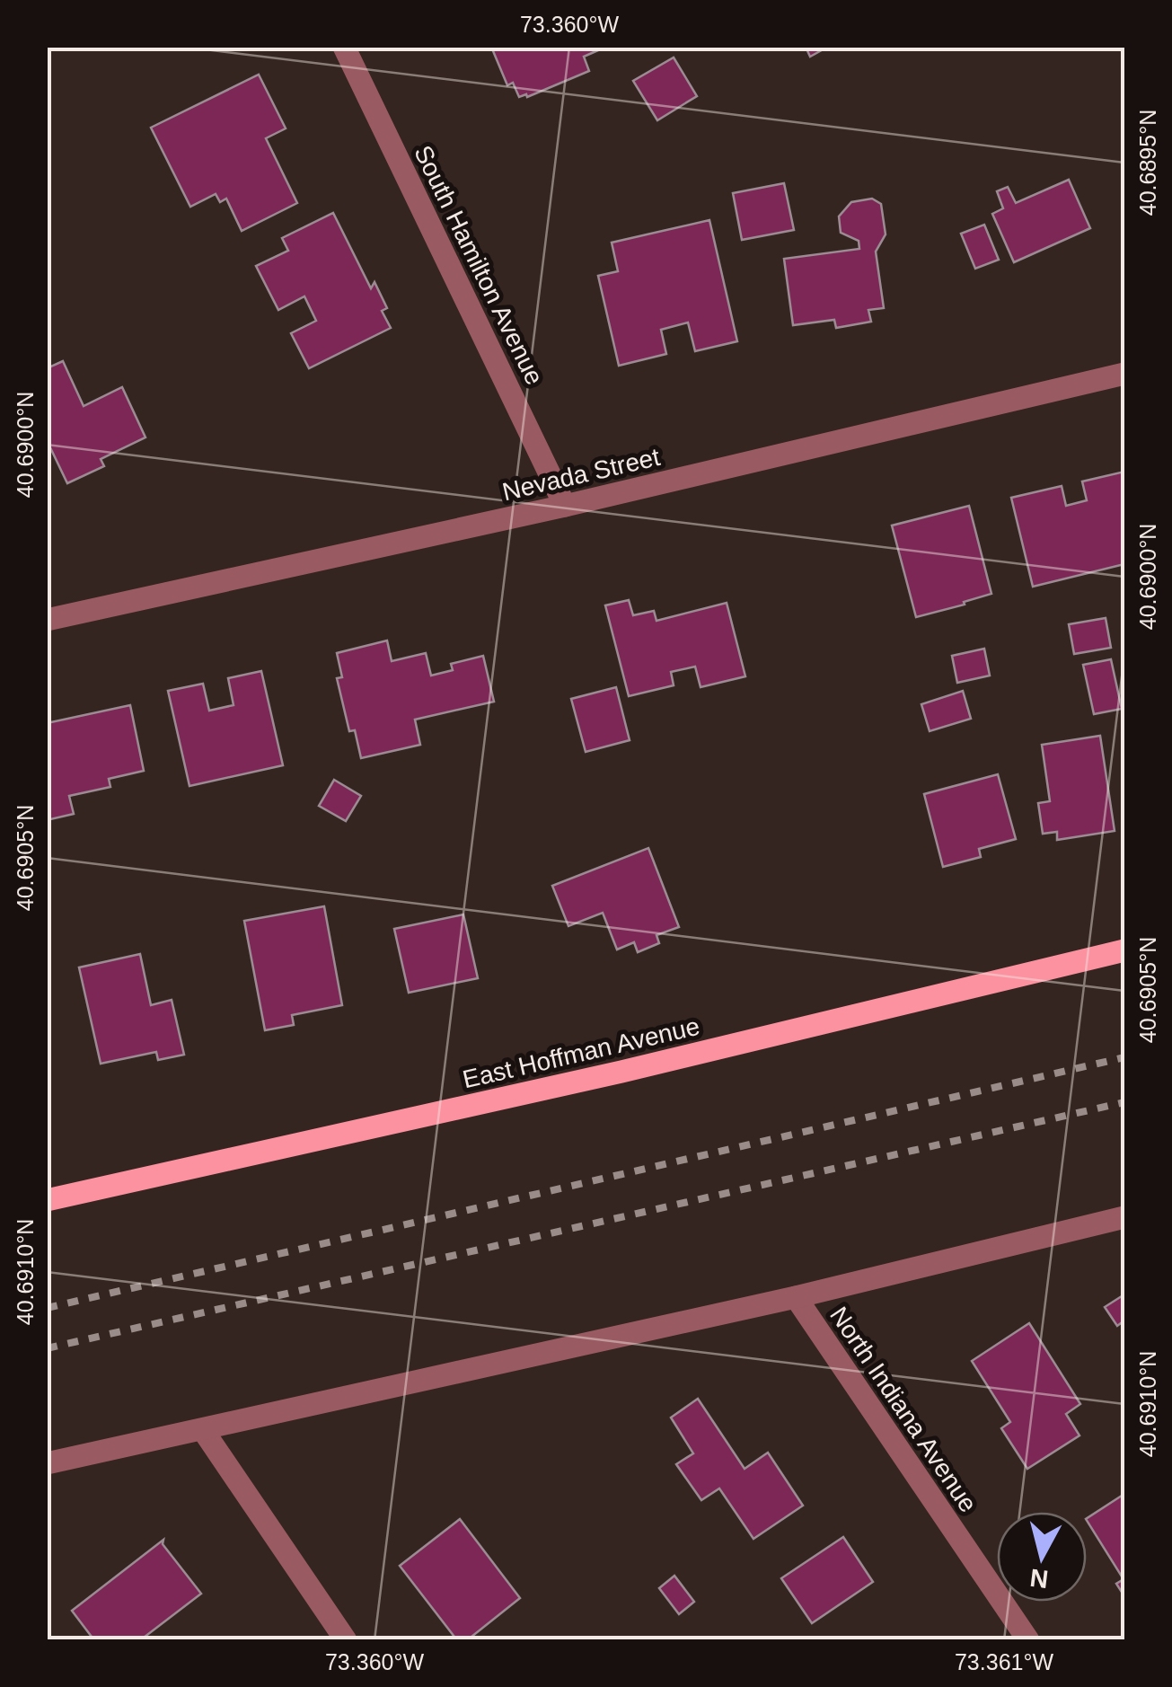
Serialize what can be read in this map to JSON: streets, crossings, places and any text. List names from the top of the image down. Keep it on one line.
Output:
{"streets":{"main road":["East Hoffman Avenue"],"street":["South Hamilton Avenue","Nevada Street","North Indiana Avenue"]},"crossings":[["South Hamilton Avenue","Nevada Street"]],"north":"bottom","coordinates":["73.360°W","40.6895°N","40.6900°N","40.6905°N","40.6910°N","73.361°W"]}
